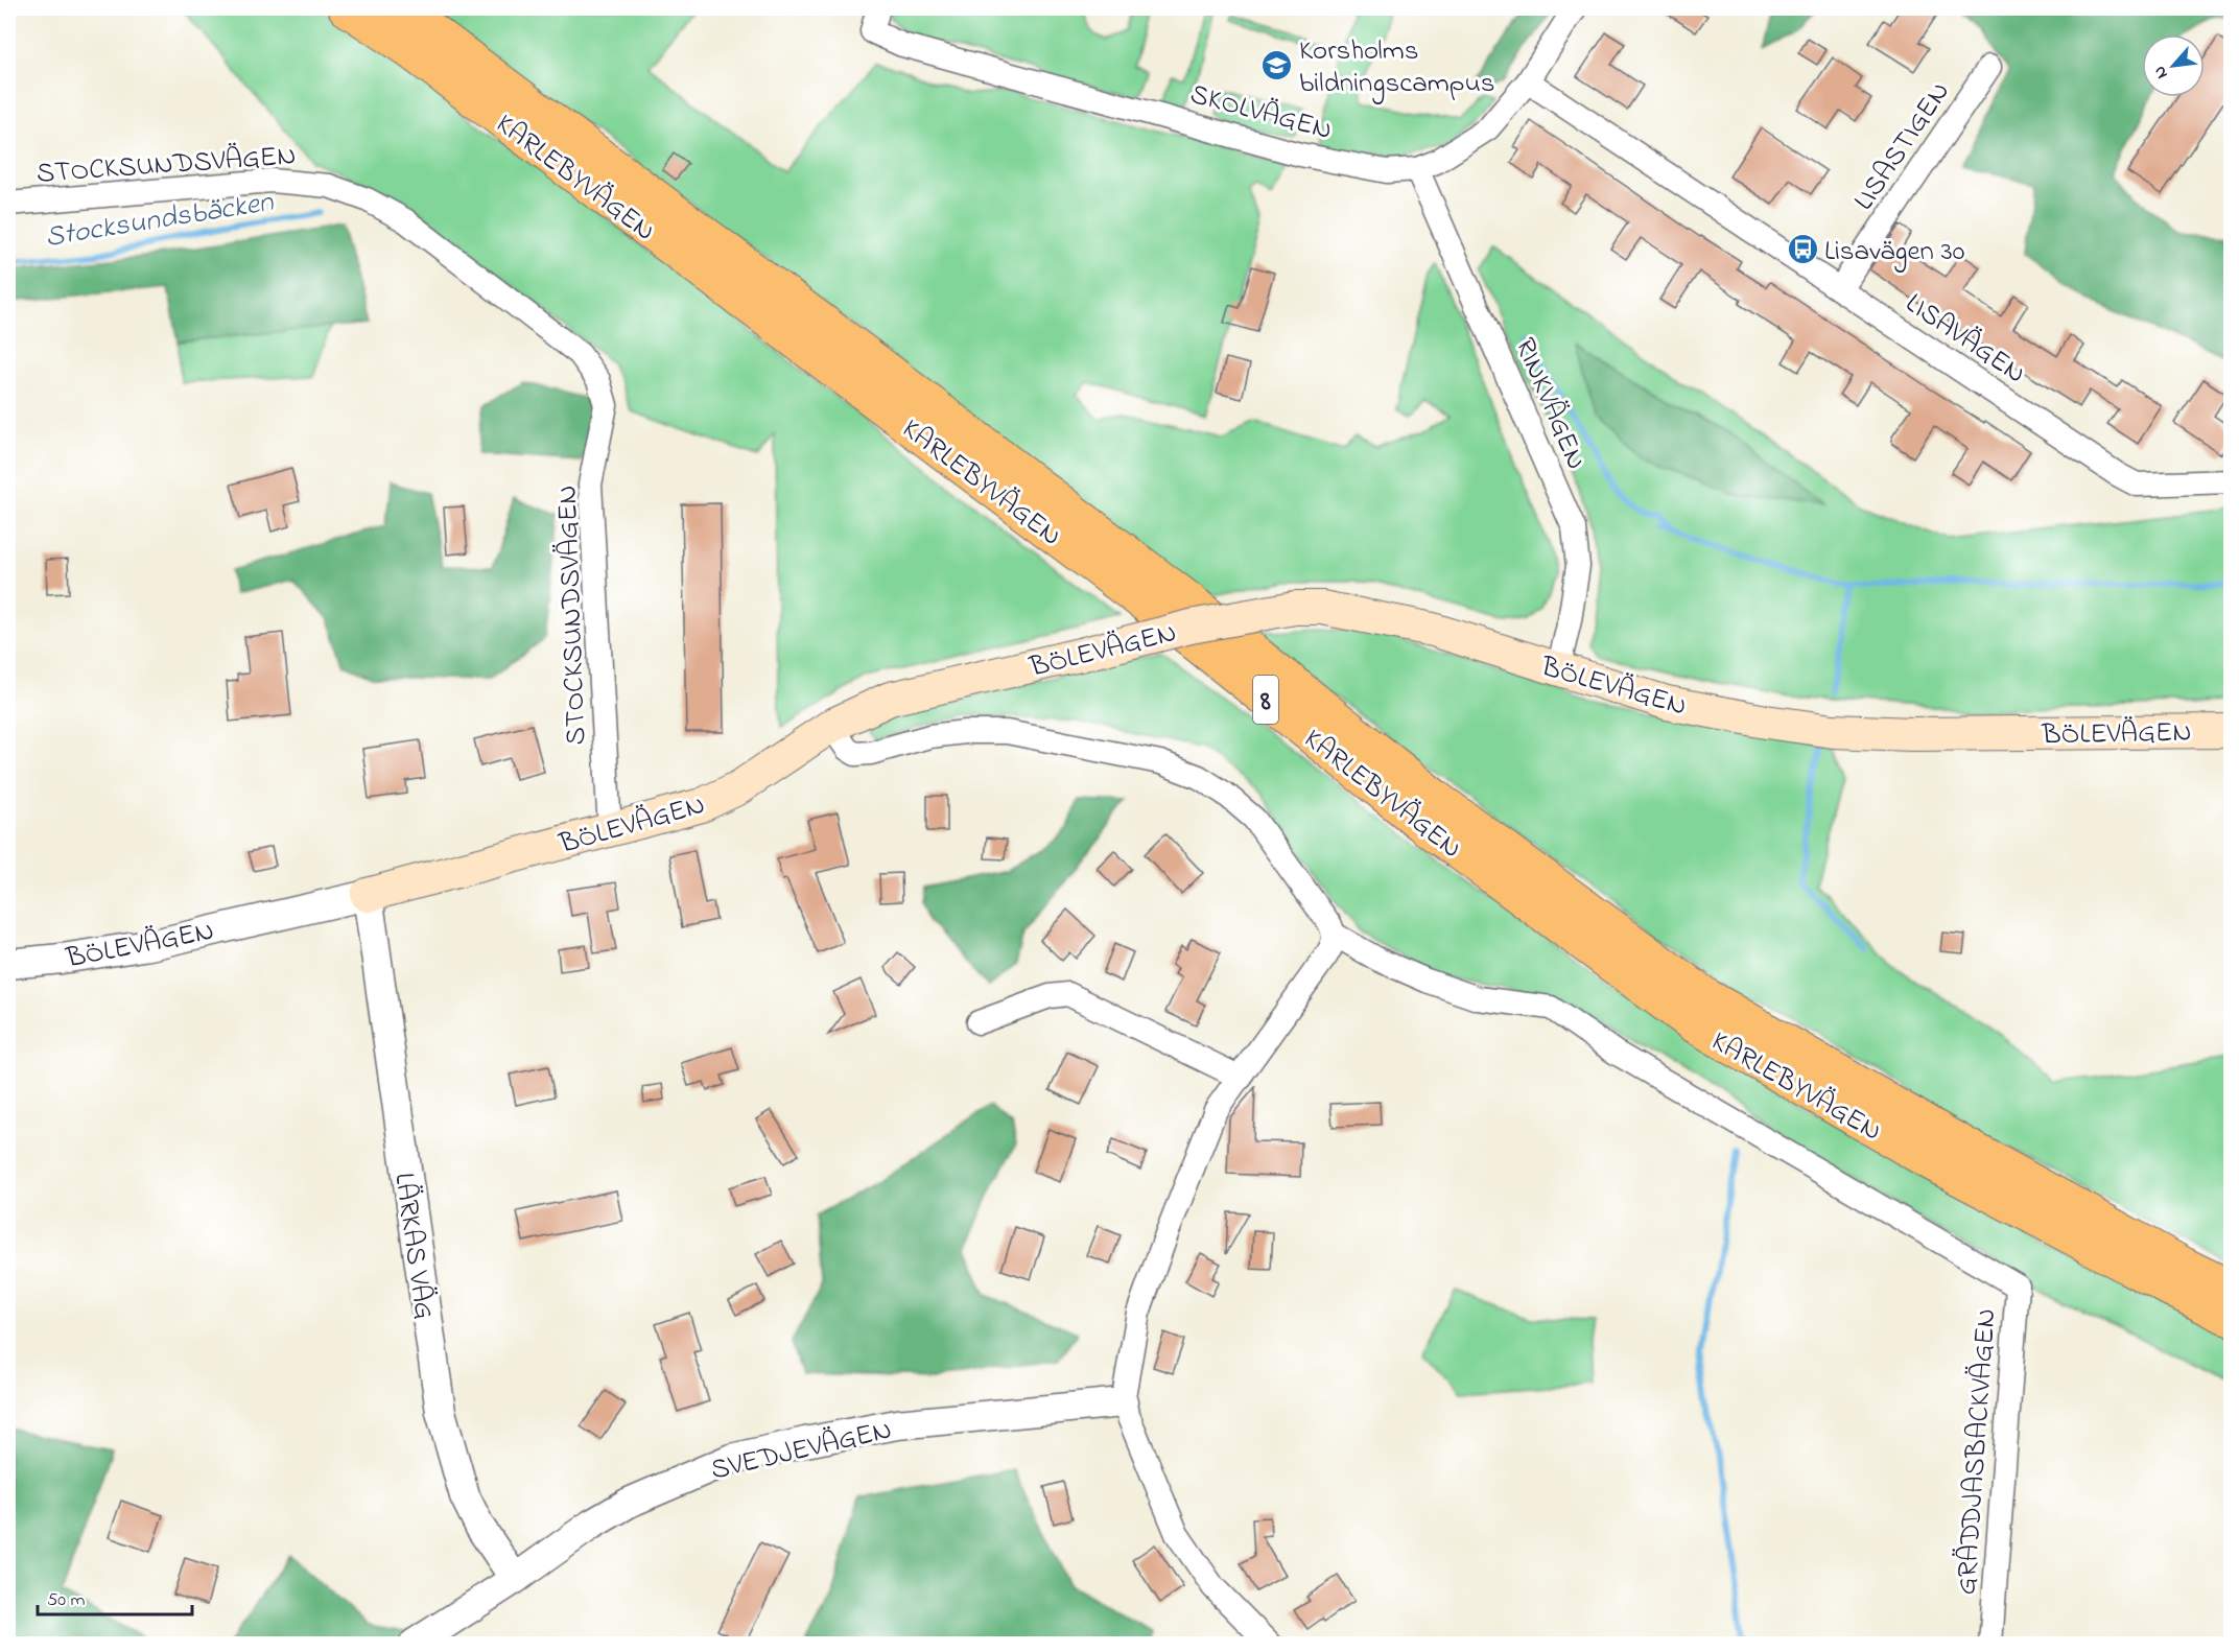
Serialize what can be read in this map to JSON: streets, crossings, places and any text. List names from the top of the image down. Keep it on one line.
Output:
{"streets":{"highway":["KARLEBYVÄGEN","8"],"main road":["BÖLEVÄGEN"],"street":["SKOLVÄGEN","LISASTIGEN","STOCKSUNDSVÄGEN","LISAVÄGEN","RINKVÄGEN","LÄRKAS VÄG","SVEDJEVÄGEN","GRÄDDJASBACKVÄGEN"]},"crossings":[["SKOLVÄGEN","LISAVÄGEN"],["SKOLVÄGEN","RINKVÄGEN"],["LISASTIGEN","LISAVÄGEN"],["STOCKSUNDSVÄGEN","BÖLEVÄGEN"],["RINKVÄGEN","BÖLEVÄGEN"],["BÖLEVÄGEN","LÄRKAS VÄG"],["LÄRKAS VÄG","SVEDJEVÄGEN"]],"water":["Stocksundsbäcken"],"places":{"school or university":["Korsholms bildningscampus"],"bus stop":["Lisavägen 30"]},"scale_bar":"50 m","north":"bottom left"}
